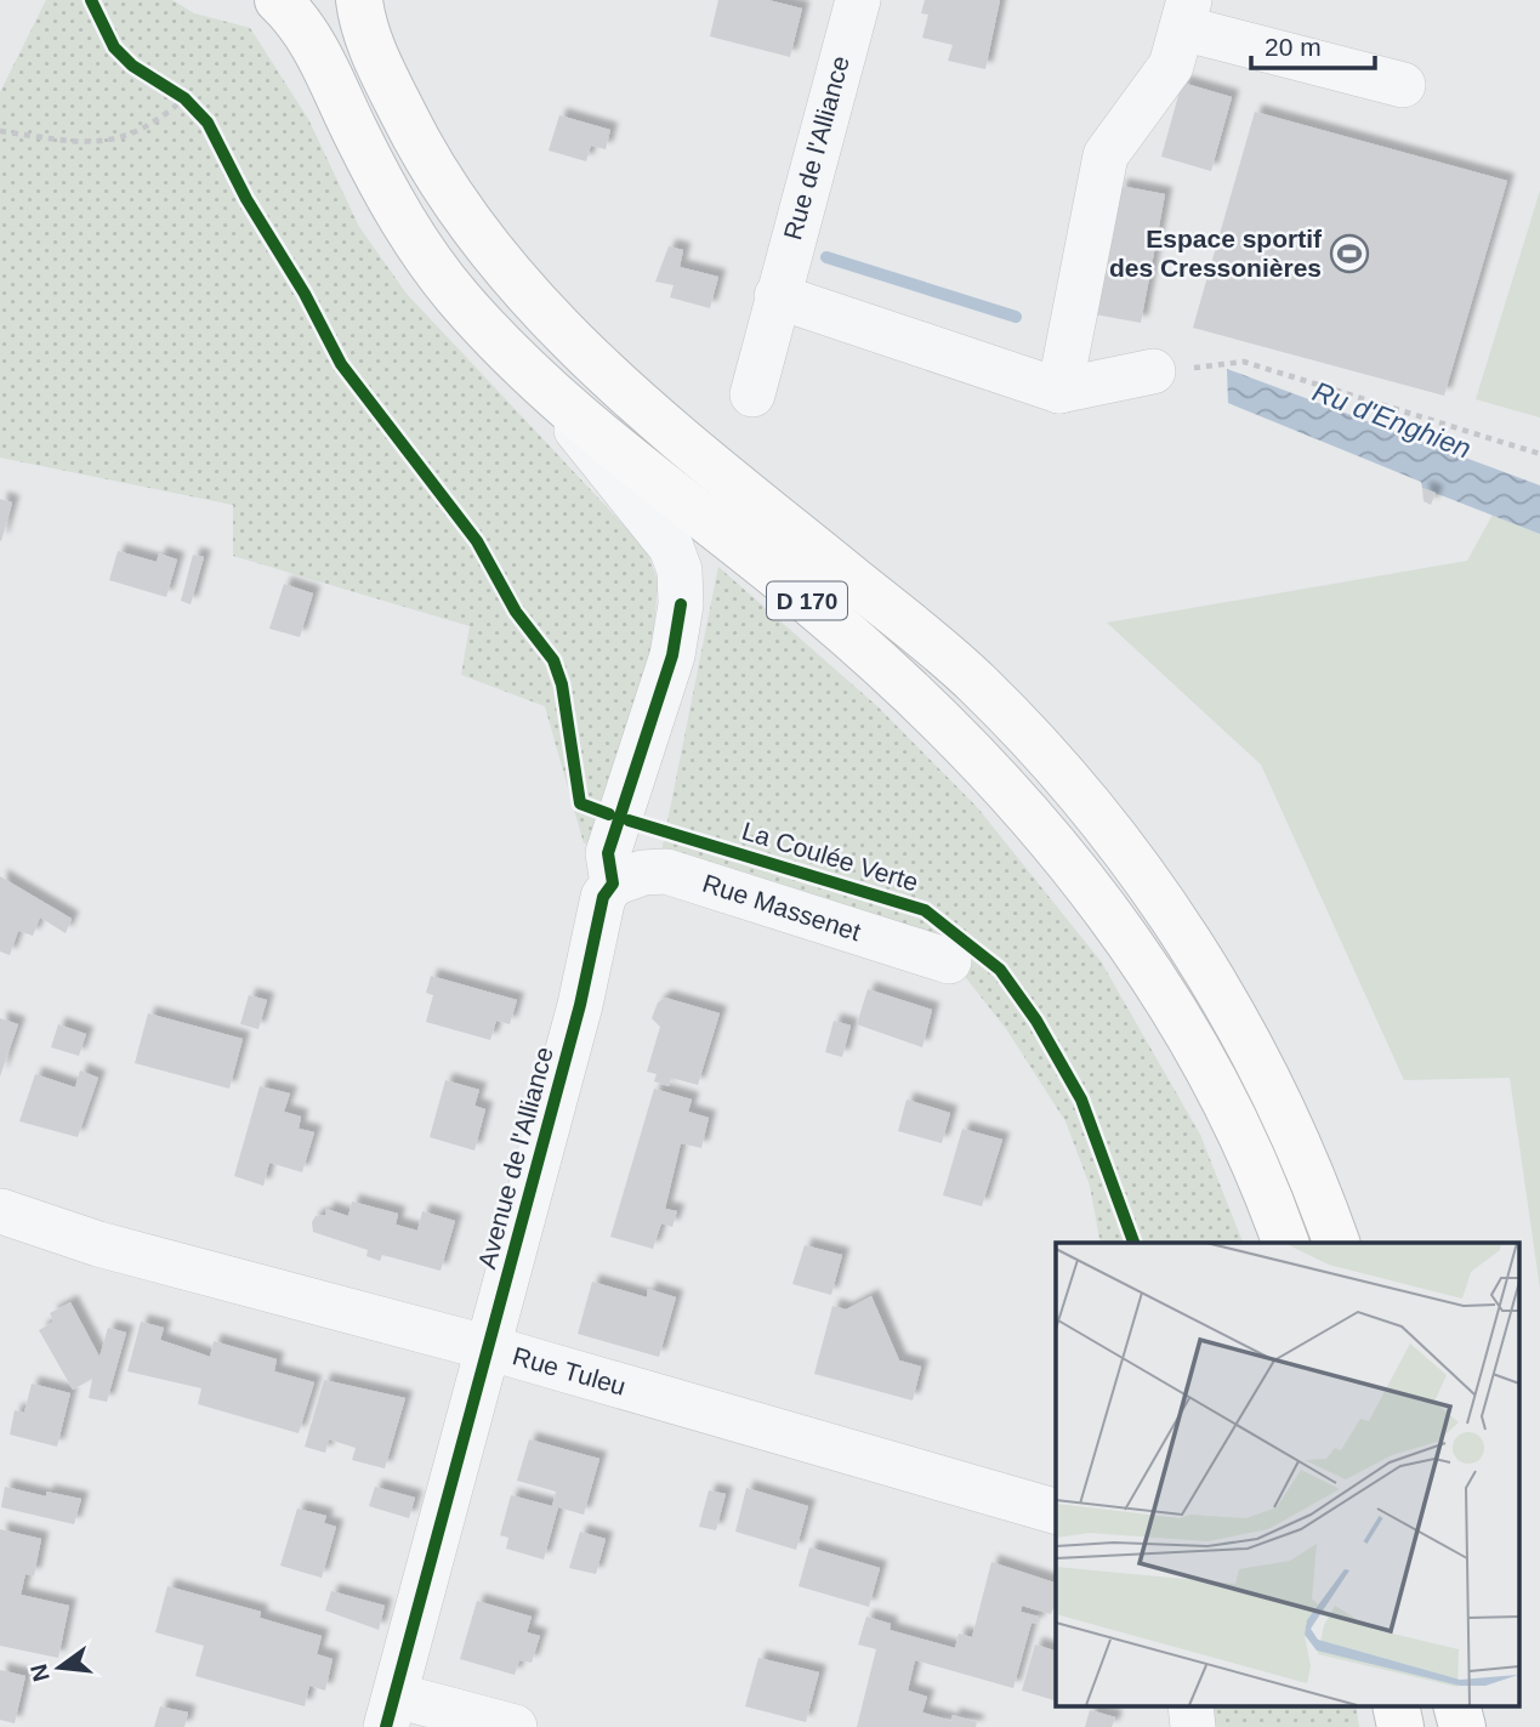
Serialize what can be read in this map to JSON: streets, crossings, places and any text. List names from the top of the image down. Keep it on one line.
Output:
{"streets":{"highway":["D 170"],"street":["Rue de l'Alliance","Rue Massenet","Avenue de l'Alliance","Rue Tuleu"],"cycle path":["La Coulée Verte"]},"crossings":[["D 170","Avenue de l'Alliance"],["Rue Massenet","Avenue de l'Alliance"],["Avenue de l'Alliance","Rue Tuleu"]],"water":["Ru d'Enghien"],"places":{"sports":["Espace sportif des Cressonières"]},"scale_bar":"20 m","north":"left"}
